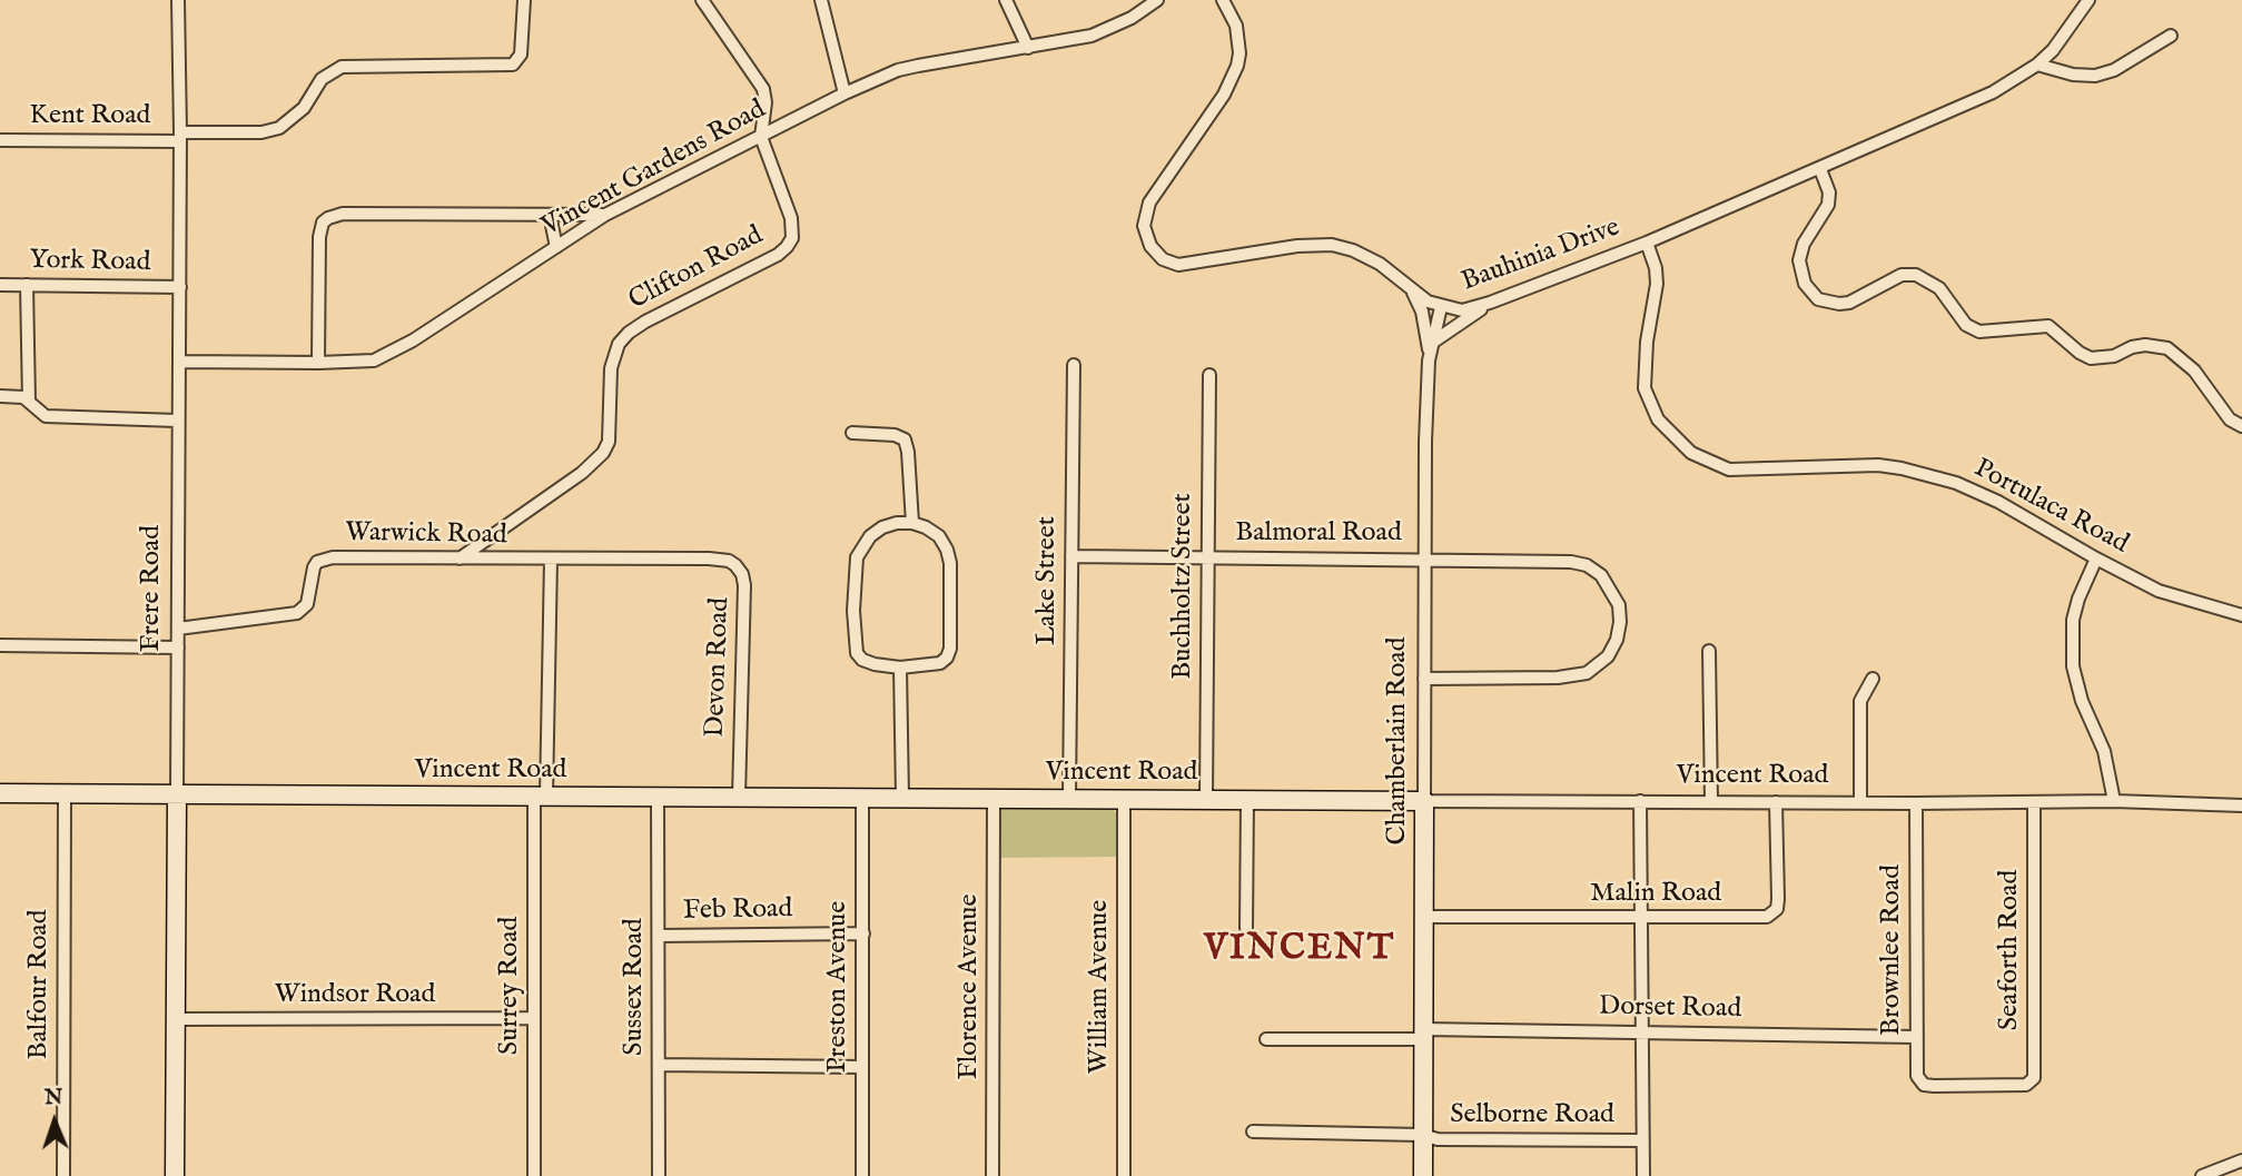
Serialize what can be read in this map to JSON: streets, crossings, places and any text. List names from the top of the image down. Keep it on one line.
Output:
{"streets":{"street":["Kent Road","Vincent Gardens Road","Bauhinia Drive","York Road","Clifton Road","Portulaca Road","Balmoral Road","Warwick Road","Lake Street","Buchholtz Street","Frere Road","Devon Road","Chamberlain Road","Vincent Road","Malin Road","Feb Road","Brownlee Road","Seaforth Road","Balfour Road","Surrey Road","Sussex Road","Preston Avenue","Florence Avenue","William Avenue","Windsor Road","Dorset Road","Selborne Road"]},"crossings":[["Kent Road","Frere Road"],["Vincent Gardens Road","Clifton Road"],["Vincent Gardens Road","Frere Road"],["Bauhinia Drive","Portulaca Road"],["Bauhinia Drive","Chamberlain Road"],["York Road","Frere Road"],["Clifton Road","Warwick Road"],["Balmoral Road","Lake Street"],["Balmoral Road","Buchholtz Street"],["Balmoral Road","Chamberlain Road"],["Warwick Road","Frere Road"],["Warwick Road","Devon Road"],["Warwick Road","Surrey Road"],["Lake Street","Vincent Road"],["Buchholtz Street","Vincent Road"],["Frere Road","Vincent Road"],["Frere Road","Windsor Road"],["Devon Road","Vincent Road"],["Chamberlain Road","Vincent Road"],["Chamberlain Road","Malin Road"],["Chamberlain Road","Dorset Road"],["Chamberlain Road","Selborne Road"],["Vincent Road","Malin Road"],["Vincent Road","Brownlee Road"],["Vincent Road","Seaforth Road"],["Vincent Road","Balfour Road"],["Vincent Road","Surrey Road"],["Vincent Road","Sussex Road"],["Vincent Road","Preston Avenue"],["Vincent Road","Florence Avenue"],["Vincent Road","William Avenue"],["Feb Road","Sussex Road"],["Feb Road","Preston Avenue"],["Brownlee Road","Seaforth Road"],["Brownlee Road","Dorset Road"],["Surrey Road","Windsor Road"]],"districts":["VINCENT"],"north":"top"}
